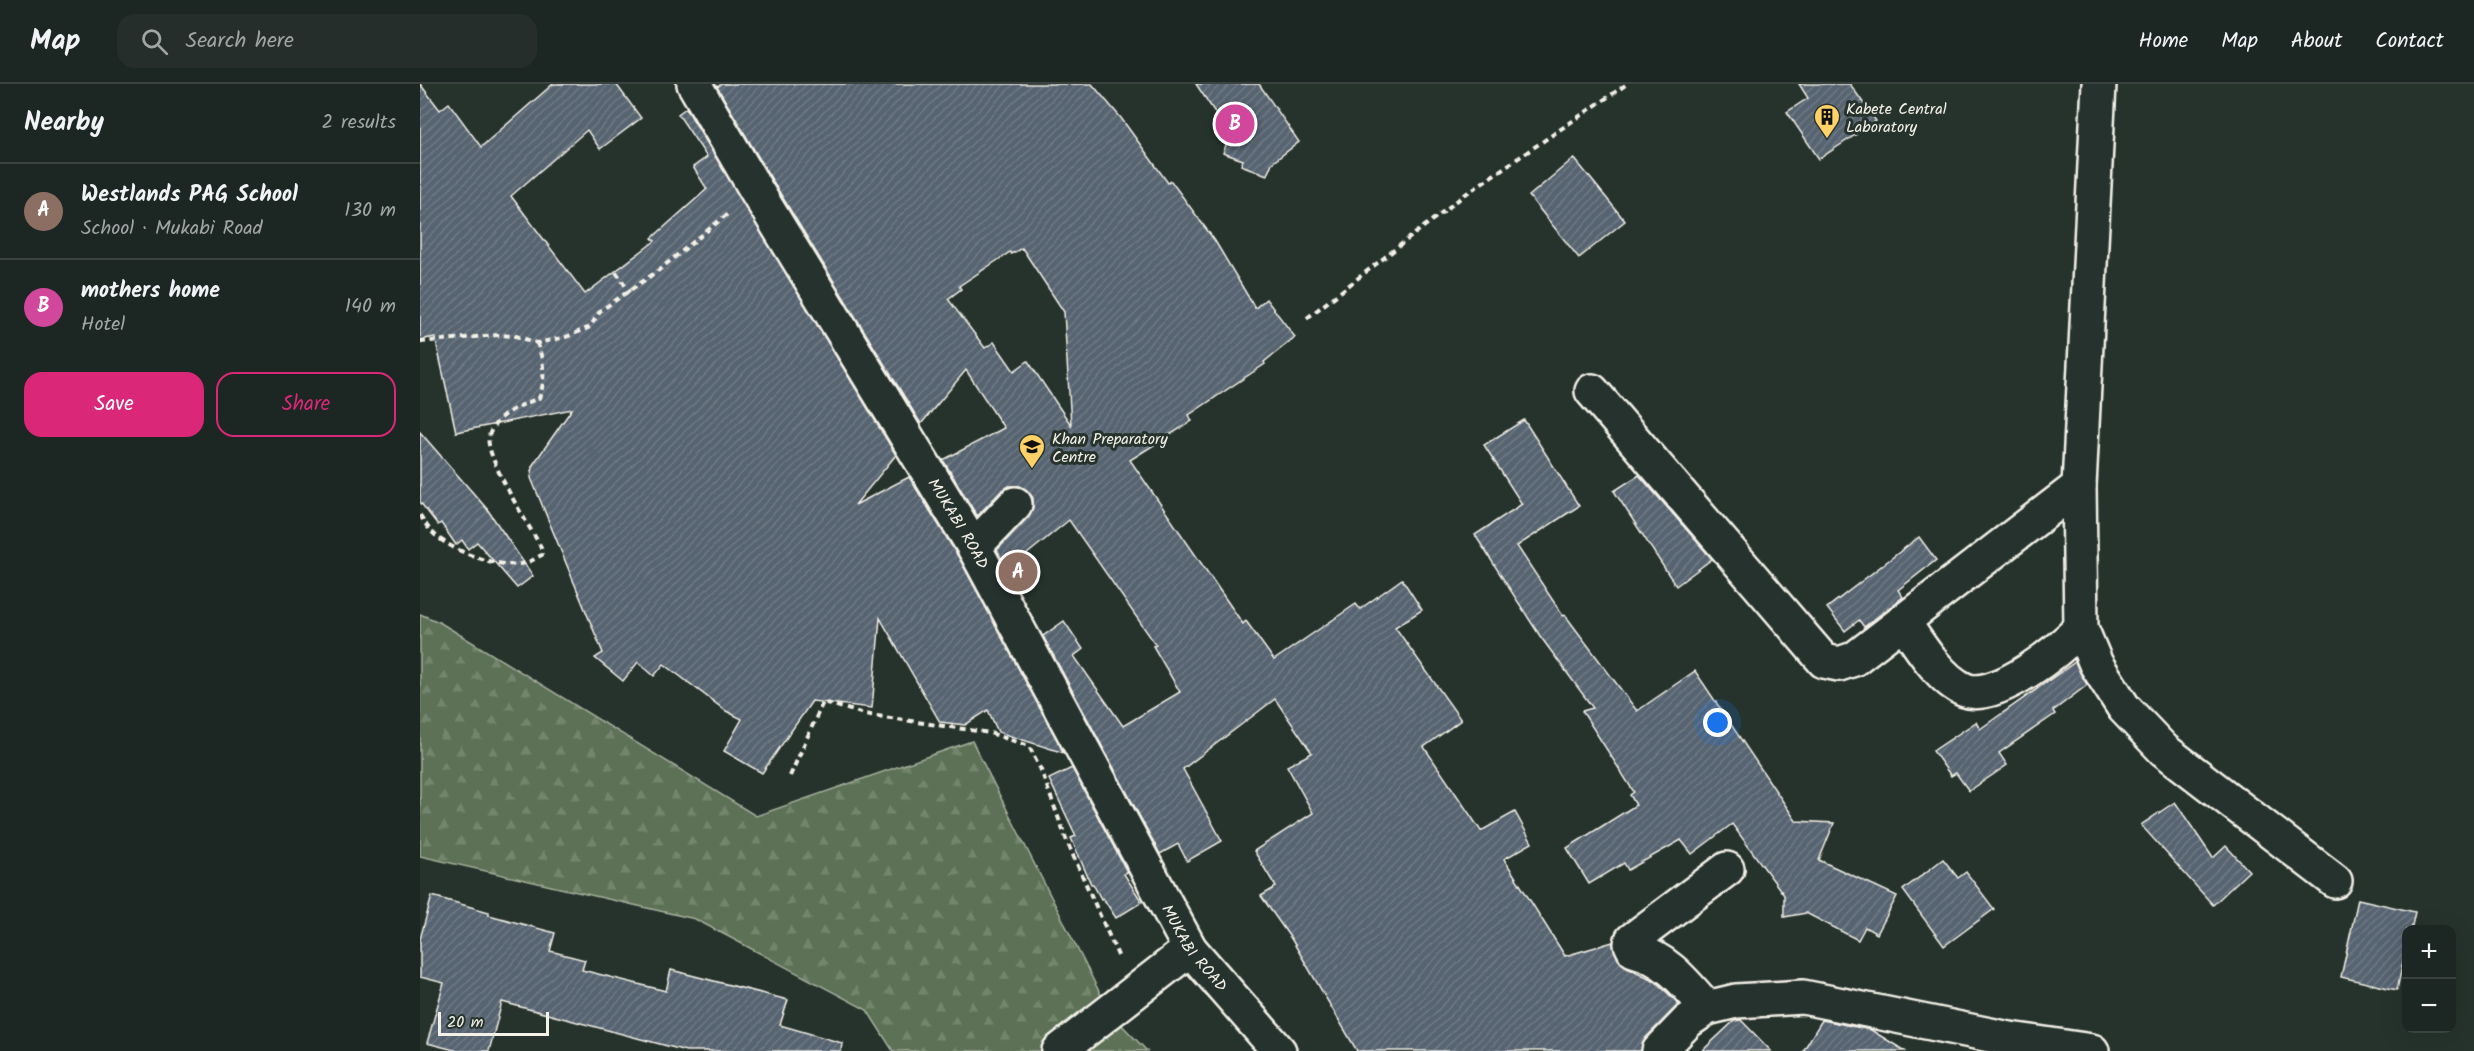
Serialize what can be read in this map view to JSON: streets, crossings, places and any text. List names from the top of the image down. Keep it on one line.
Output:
{"streets":{"street":["MUKABI ROAD"]},"places":{"building":["Kabete Central Laboratory"],"school or university":["Khan Preparatory Centre"]},"scale_bar":"20 m","page":{"header":"Map","search":"Search here","nav":["Home","Map","About","Contact"],"heading":["Nearby","2 results"],"pins":["B","A"],"list":[{"mark":"A","name":"Westlands PAG School","note":"School · Mukabi Road","value":"130 m"},{"mark":"B","name":"mothers home","note":"Hotel","value":"140 m"}],"buttons":["Save","Share"],"map_buttons":["+","−"],"scale":"20 m"}}
